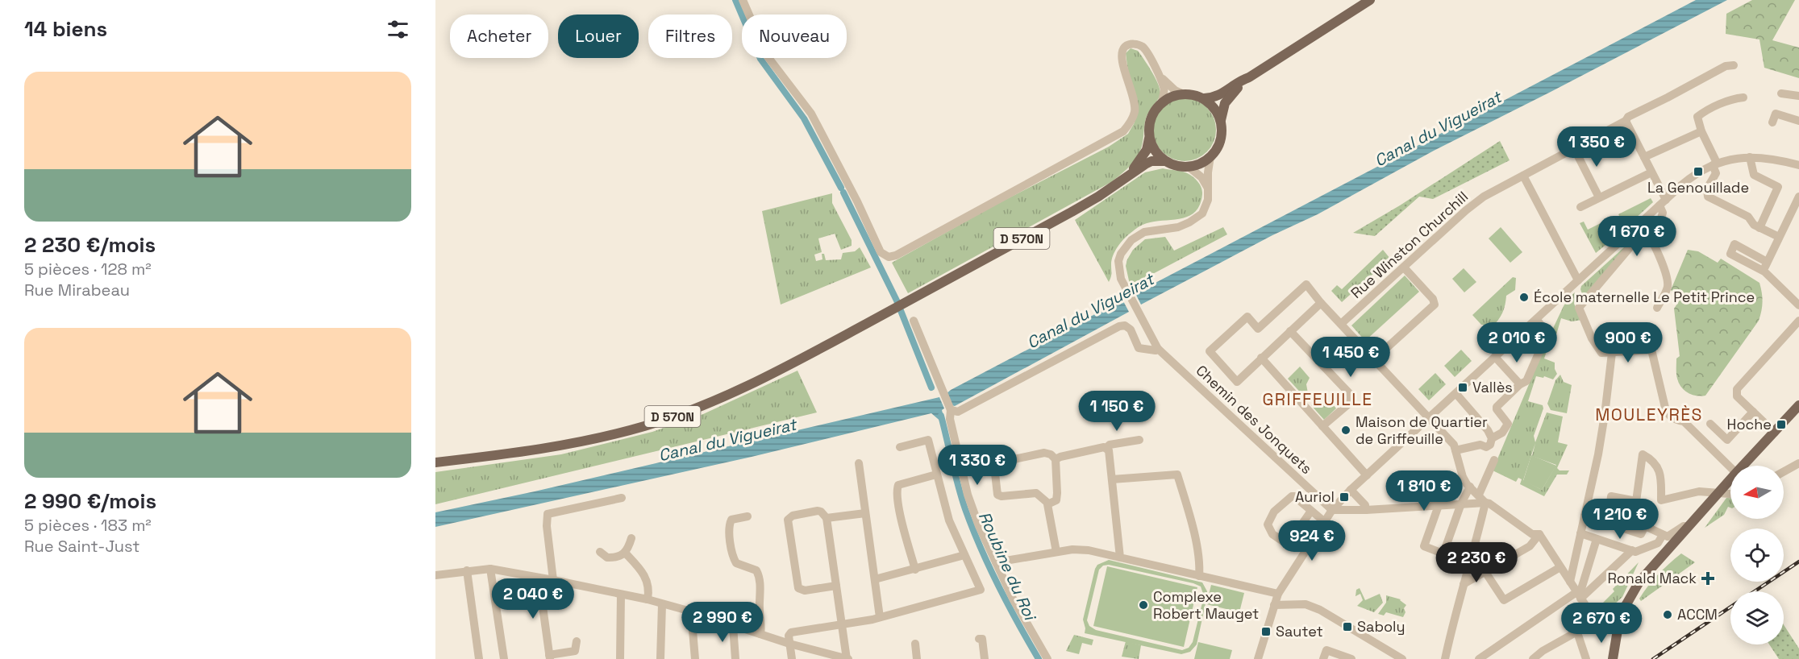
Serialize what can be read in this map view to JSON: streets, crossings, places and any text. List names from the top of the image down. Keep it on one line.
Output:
{"streets":{"main road":["D 570N"],"street":["Rue Winston Churchill","Chemin des Jonquets"]},"crossings":[["D 570N","Chemin des Jonquets"]],"districts":["GRIFFEUILLE","MOULEYRÈS"],"water":["Canal du Vigueirat","Roubine du Roi"],"places":{"transit":["La Genouillade","Vallès","Hoche","Auriol","Saboly","Sautet"],"other":["École maternelle Le Petit Prince","Maison de Quartier de Griffeuille","Complexe Robert Mauget","ACCM"],"health":["Ronald Mack"]},"north":"left","page":{"heading":"14 biens","chip":["Acheter","Louer","Filtres","Nouveau"],"list":[{"name":"2 230 €/mois","note":"5 pièces · 128 m² · Rue Mirabeau"},{"name":"2 990 €/mois","note":"5 pièces · 183 m² · Rue Saint-Just"}],"price":["1 350 €","1 670 €","2 010 €","900 €","1 450 €","1 150 €","1 330 €","1 810 €","1 210 €","924 €","2 230 €","2 040 €","2 990 €","2 670 €"]}}
